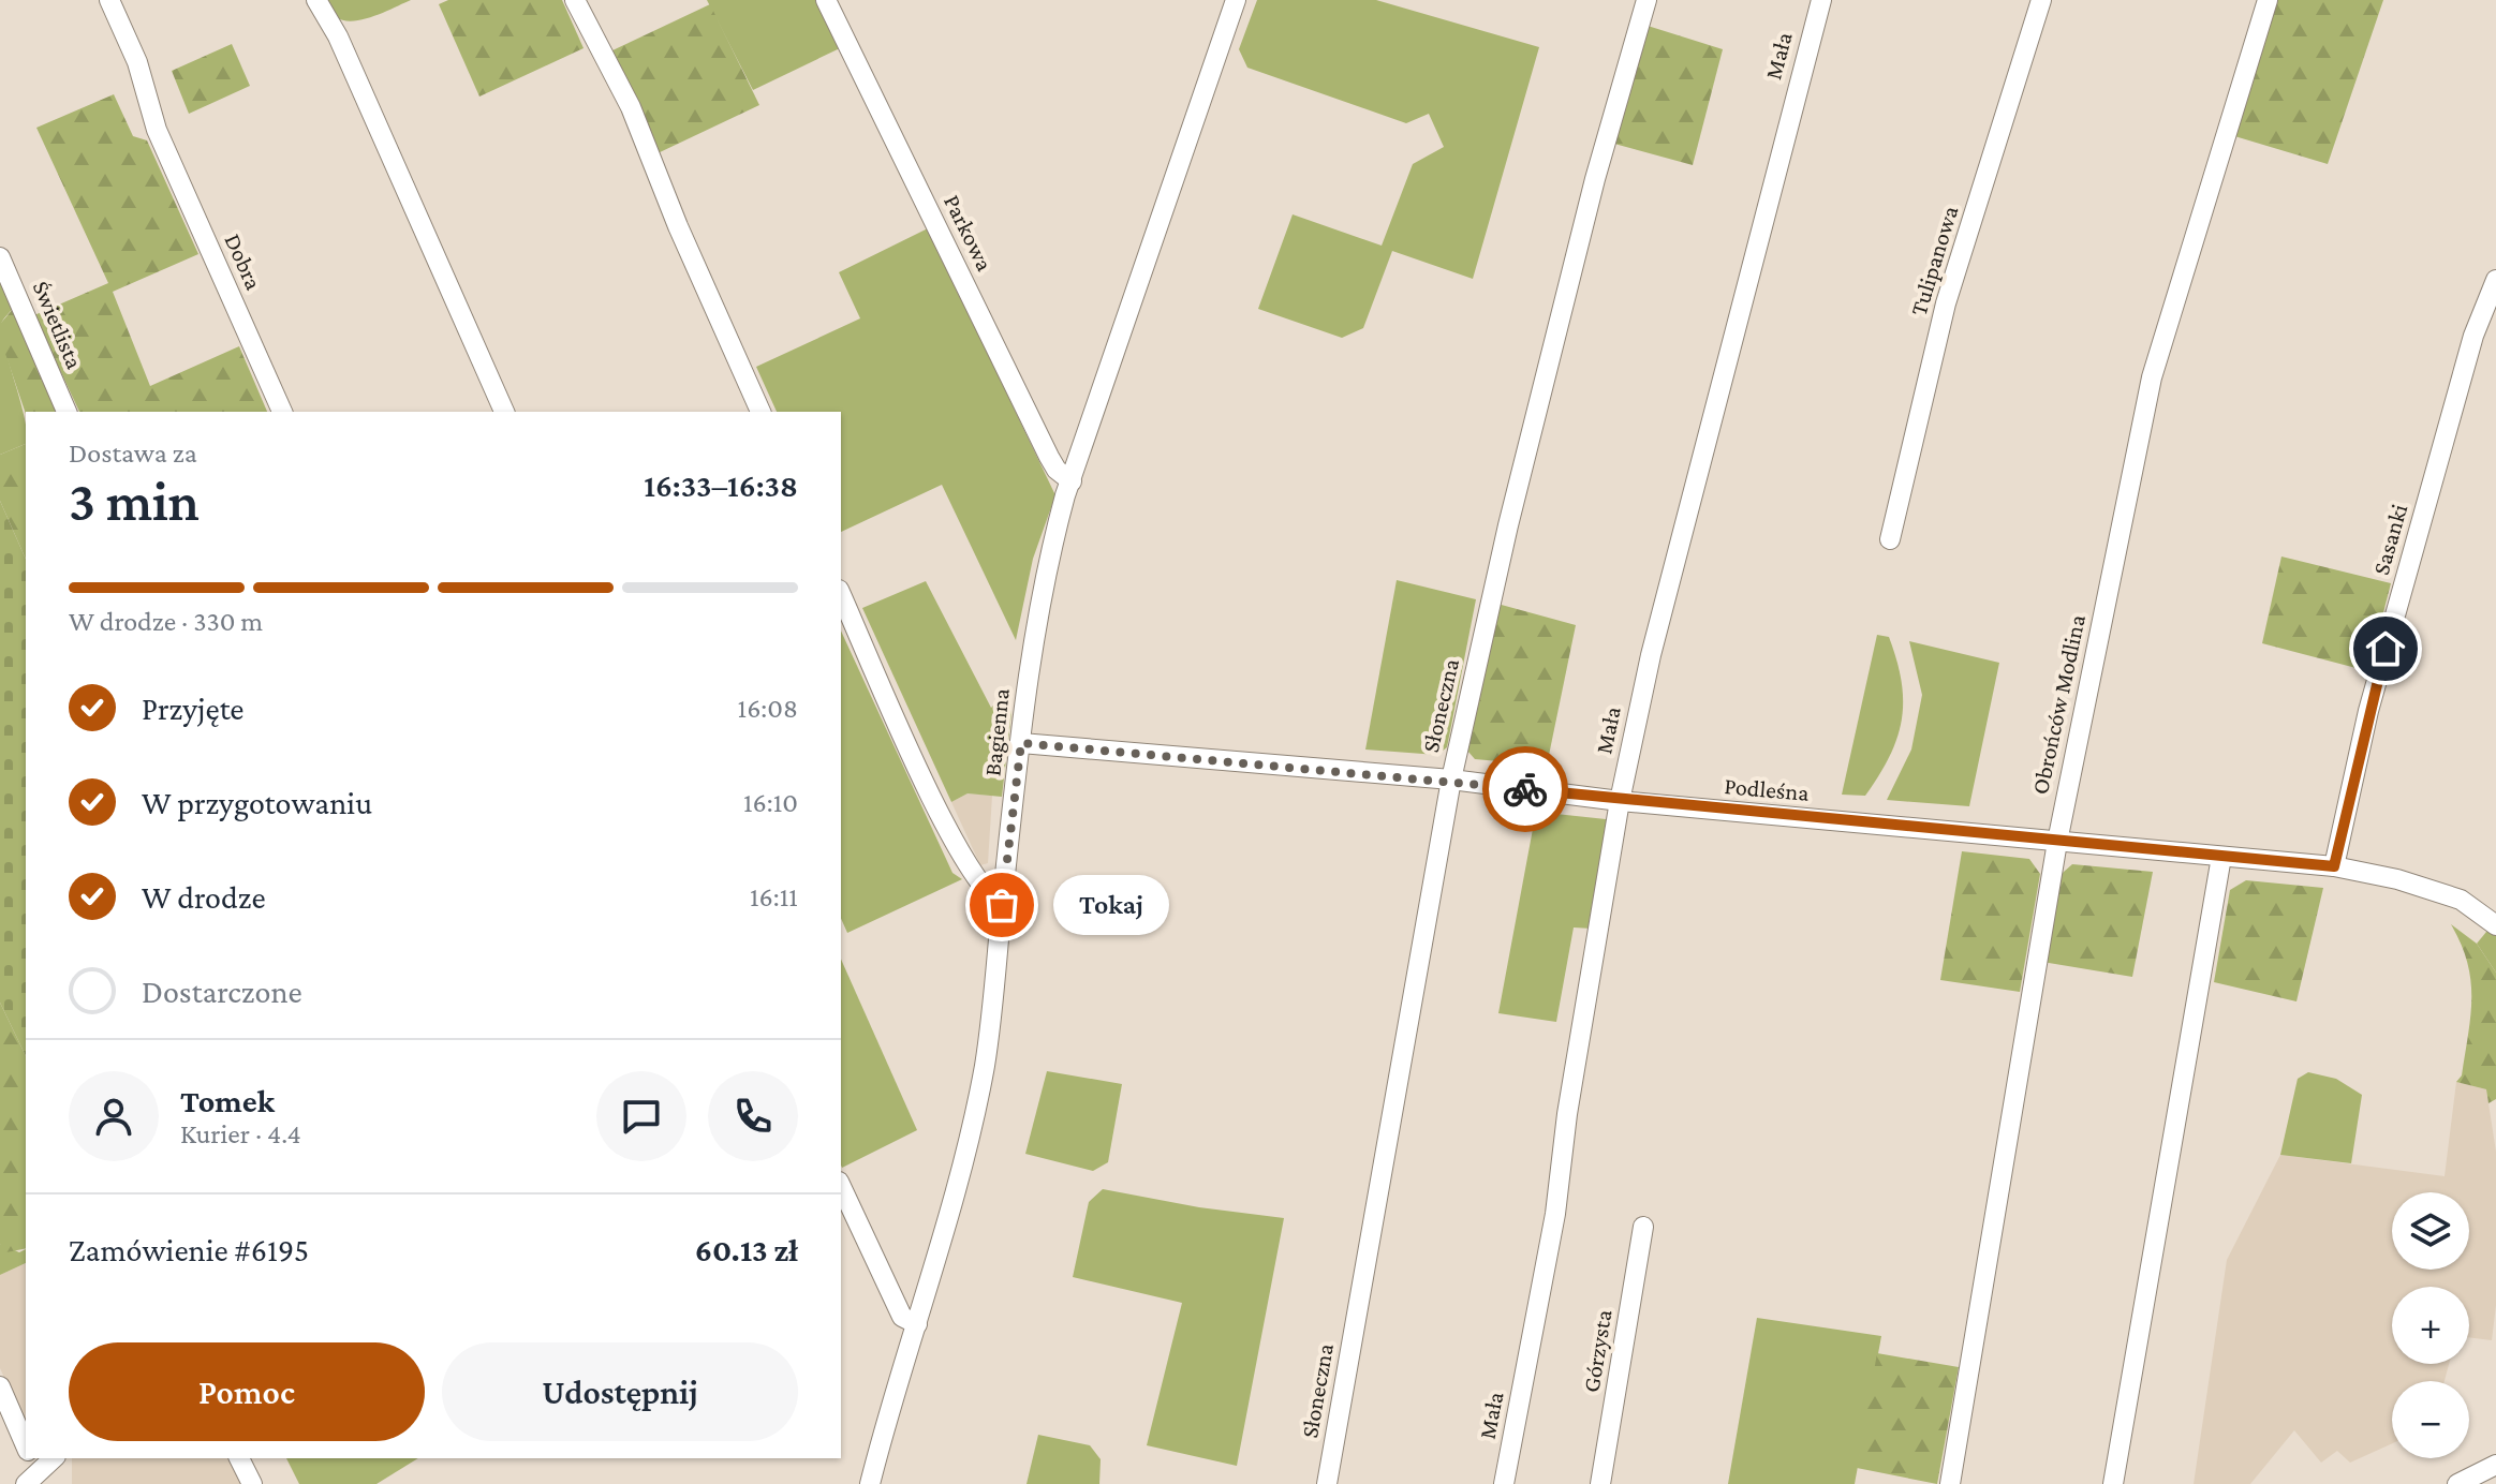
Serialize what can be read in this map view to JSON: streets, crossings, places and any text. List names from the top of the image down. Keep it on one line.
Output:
{"streets":{"street":["Mała","Parkowa","Tulipanowa","Dobra","Świetlista","Sasanki","Obrońców Modlina","Słoneczna","Bagienna","Podleśna","Górzysta"]},"crossings":[["Mała","Podleśna"],["Parkowa","Bagienna"],["Sasanki","Podleśna"],["Obrońców Modlina","Podleśna"],["Słoneczna","Podleśna"],["Bagienna","Podleśna"]],"places":["Tokaj"],"page":{"heading":["3 min","Dostawa za","16:33–16:38"],"panel":["Tomek","Kurier · 4.4","Zamówienie #6195","60.13 zł"],"bar":"W drodze · 330 m","list":[["Przyjęte","16:08"],["W przygotowaniu","16:10"],["W drodze","16:11"],"Dostarczone"],"bubble":"Tokaj","map_buttons":["+","−"],"buttons":["Pomoc","Udostępnij"]}}
